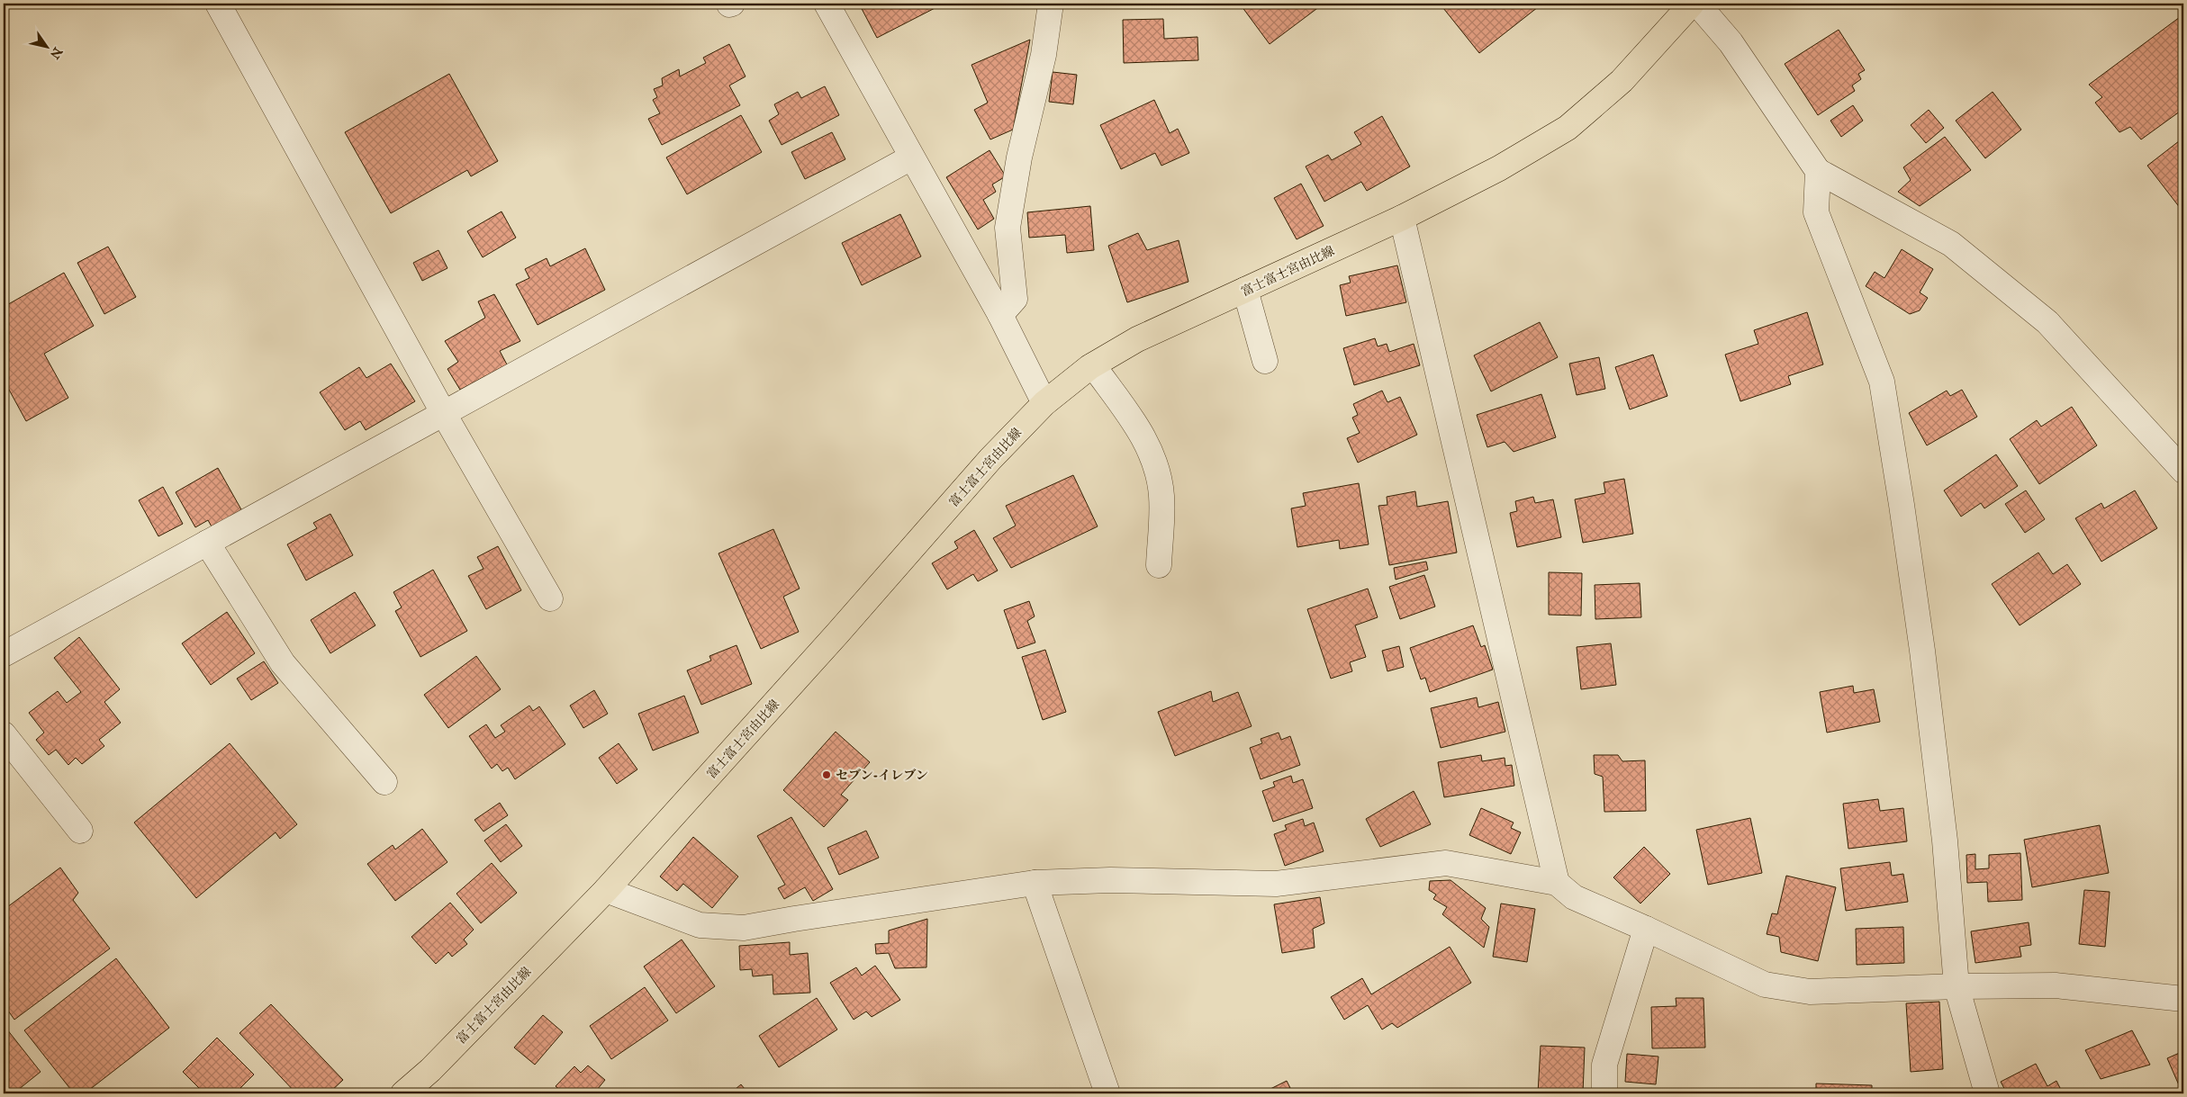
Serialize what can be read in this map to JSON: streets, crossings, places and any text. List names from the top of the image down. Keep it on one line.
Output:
{"streets":{"main road":["富士富士宮由比線"]},"places":["セブン-イレブン"],"north":"bottom right"}
